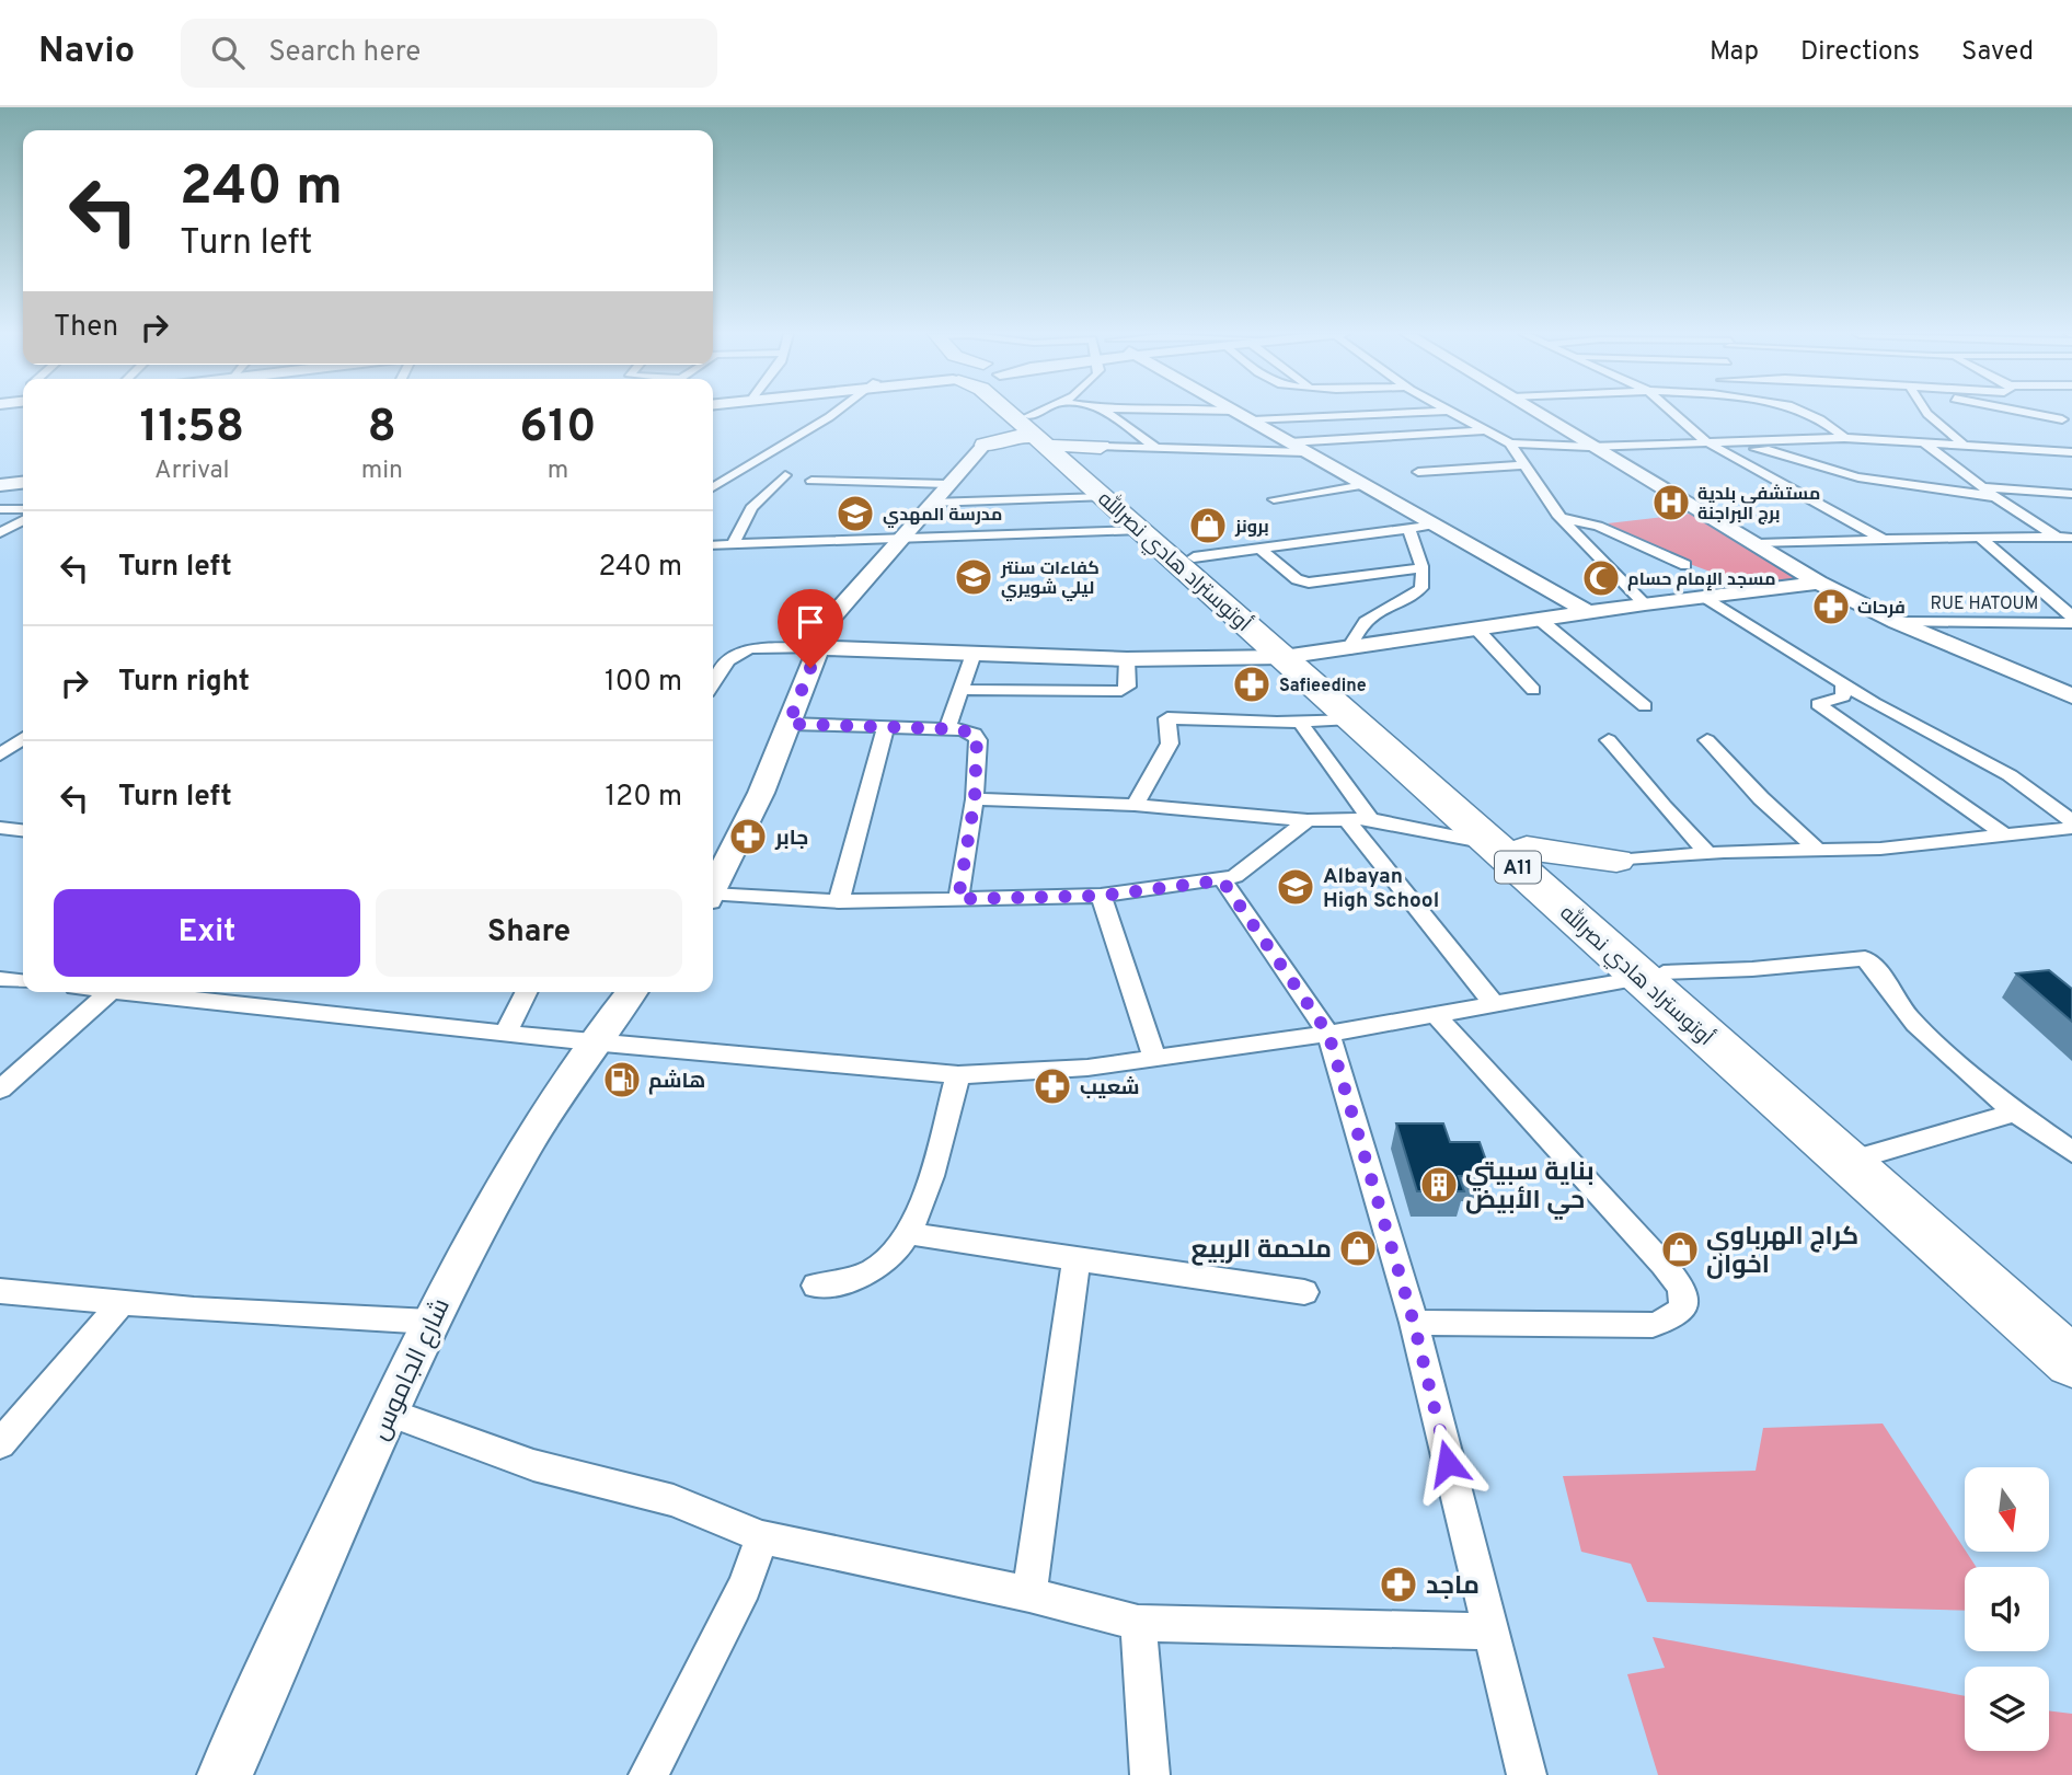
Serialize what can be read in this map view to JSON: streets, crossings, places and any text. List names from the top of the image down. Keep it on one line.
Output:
{"streets":{"highway":["أوتوستراد هادي نصرالله","A11"],"street":["RUE HATOUM","شارع الجاموس"]},"places":{"hospital":["مستشفی بلدیة برج البراجنة"],"school or university":["مدرسة المهدي","كفاءات سنتر ليلي شويري","Albayan High School"],"shop":["برونز","ملحمة الربيع","كراج الهرباوي اخوان"],"mosque":["مسجد الإمام حسام"],"pharmacy":["فرحات","Safieedine","جابر","شعيب","ماجد"],"fuel station":["هاشم"],"building":["بناية سبيتي حي الأبيض"]},"north":"bottom","page":{"header":"Navio","search":"Search here","nav":["Map","Directions","Saved"],"turn":["240 m","Turn left"],"then":"Then","eta":["11:58","Arrival","8","min","610","m"],"list":[{"name":"Turn left","value":"240 m"},{"name":"Turn right","value":"100 m"},{"name":"Turn left","value":"120 m"}],"buttons":["Exit","Share"]}}
